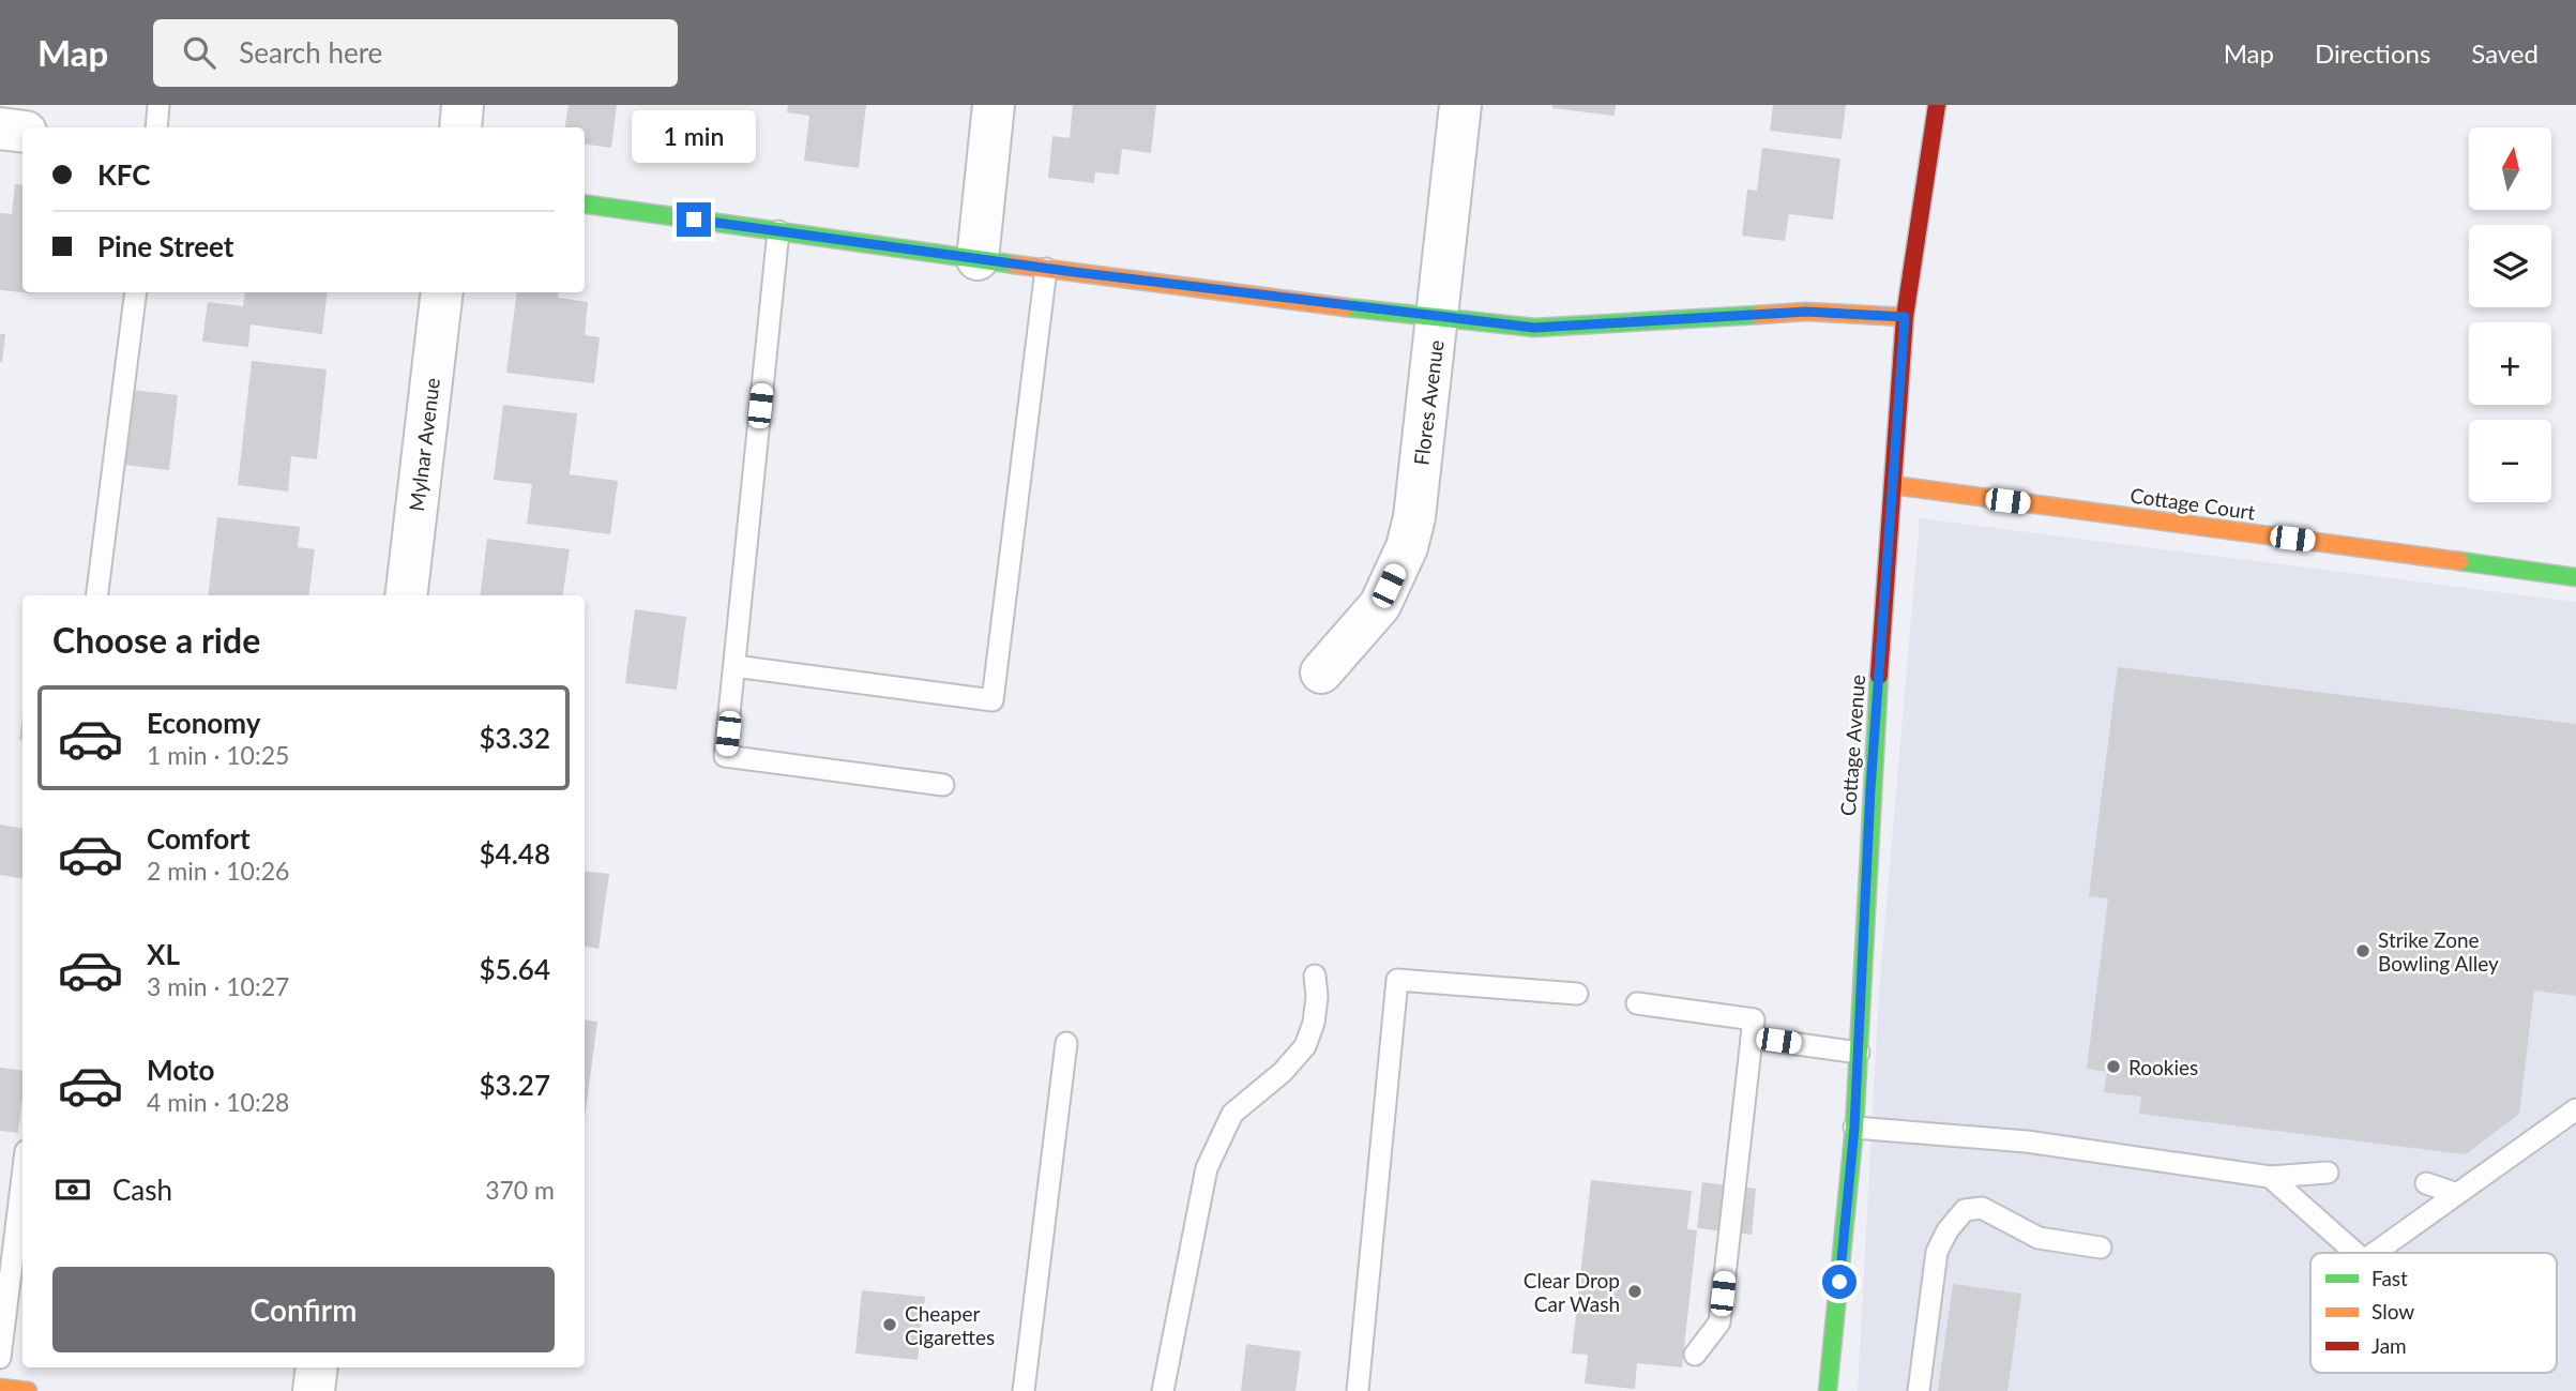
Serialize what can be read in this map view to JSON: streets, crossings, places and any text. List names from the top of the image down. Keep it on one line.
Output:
{"streets":{"street":["Flores Avenue","Mylnar Avenue","Cottage Court","Cottage Avenue"]},"crossings":[["Cottage Court","Cottage Avenue"]],"places":["Strike Zone Bowling Alley","Rookies","Clear Drop Car Wash","Cheaper Cigarettes"],"legend":["Fast","Slow","Jam"],"north":"top","page":{"header":"Map","search":"Search here","nav":["Map","Directions","Saved"],"bubble":"1 min","map_buttons":["+","−"],"banner":["KFC","Pine Street"],"heading":"Choose a ride","list":[{"name":"Economy","note":"1 min · 10:25","value":"$3.32"},{"name":"Comfort","note":"2 min · 10:26","value":"$4.48"},{"name":"XL","note":"3 min · 10:27","value":"$5.64"},{"name":"Moto","note":"4 min · 10:28","value":"$3.27"}],"pay":["Cash","370 m"],"buttons":"Confirm"}}
